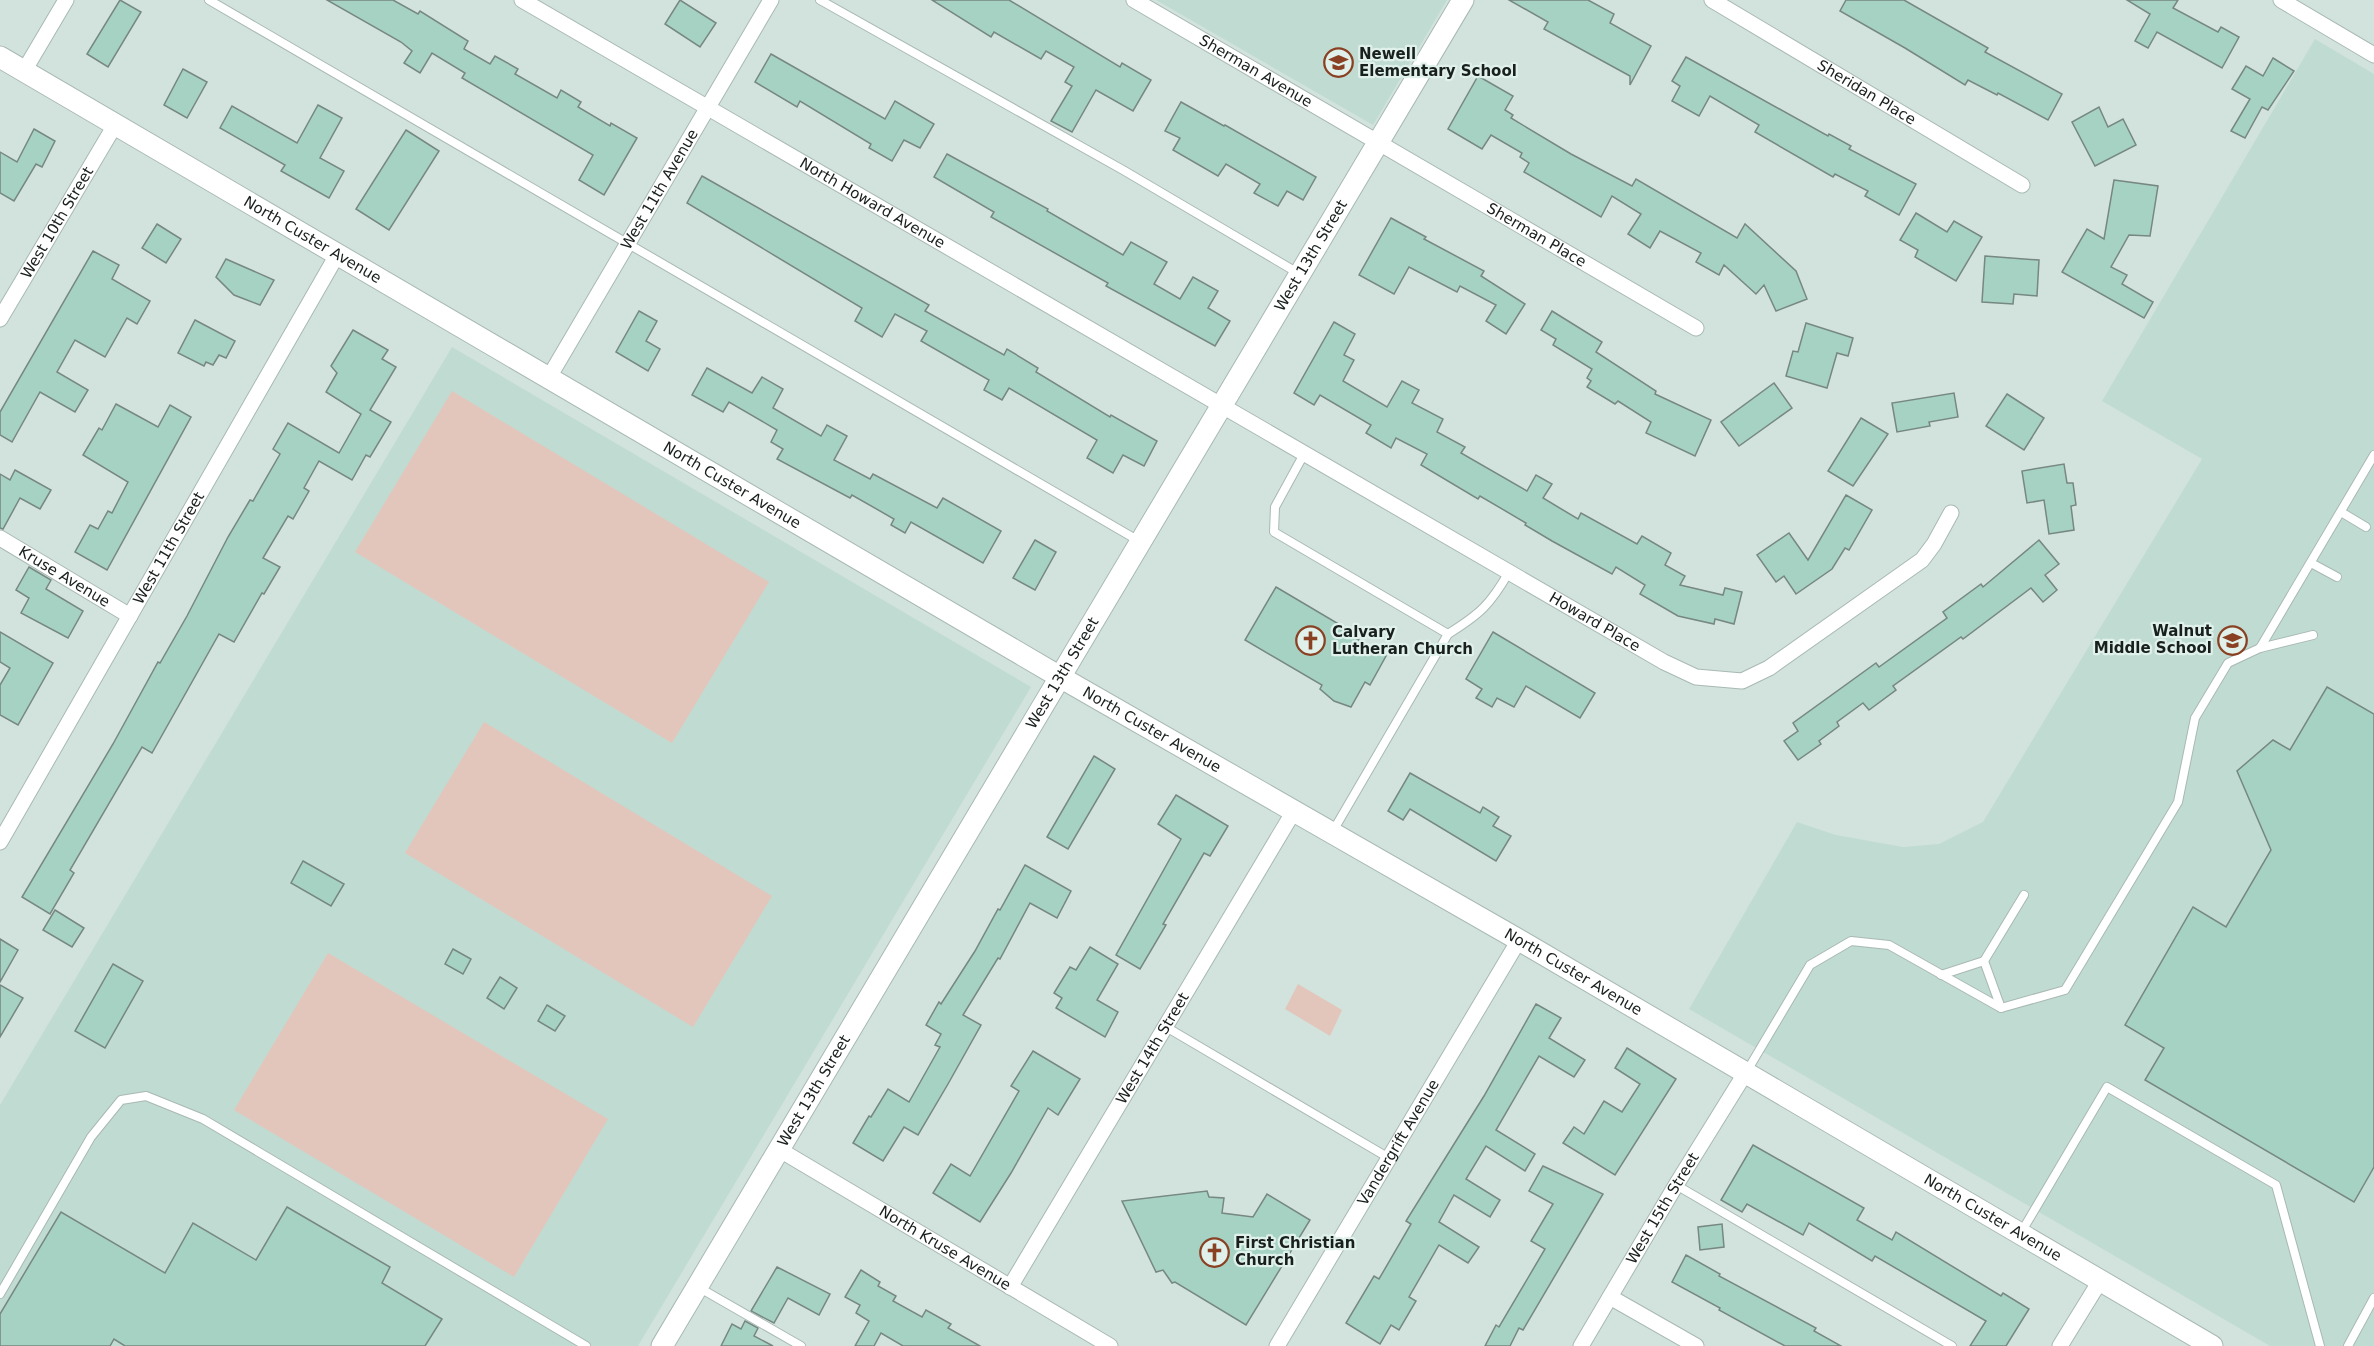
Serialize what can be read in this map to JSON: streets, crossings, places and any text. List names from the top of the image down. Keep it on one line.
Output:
{"streets":{"street":["Sherman Avenue","Sheridan Place","West 11th Avenue","North Howard Avenue","West 10th Street","Sherman Place","North Custer Avenue","West 13th Street","West 11th Street","Kruse Avenue","Howard Place","West 14th Street","Vandergrift Avenue","West 15th Street","North Kruse Avenue"]},"crossings":[["Sherman Avenue","Sherman Place"],["Sherman Avenue","West 13th Street"],["West 11th Avenue","North Howard Avenue"],["West 11th Avenue","North Custer Avenue"],["North Howard Avenue","West 13th Street"],["North Howard Avenue","Howard Place"],["West 10th Street","North Custer Avenue"],["Sherman Place","West 13th Street"],["North Custer Avenue","West 13th Street"],["North Custer Avenue","West 11th Street"],["North Custer Avenue","West 14th Street"],["North Custer Avenue","Vandergrift Avenue"],["North Custer Avenue","West 15th Street"],["West 13th Street","Howard Place"],["West 13th Street","North Kruse Avenue"],["West 11th Street","Kruse Avenue"],["West 14th Street","North Kruse Avenue"]],"places":{"school or university":["Newell Elementary School","Walnut Middle School"],"church":["Calvary Lutheran Church","First Christian Church"]}}
